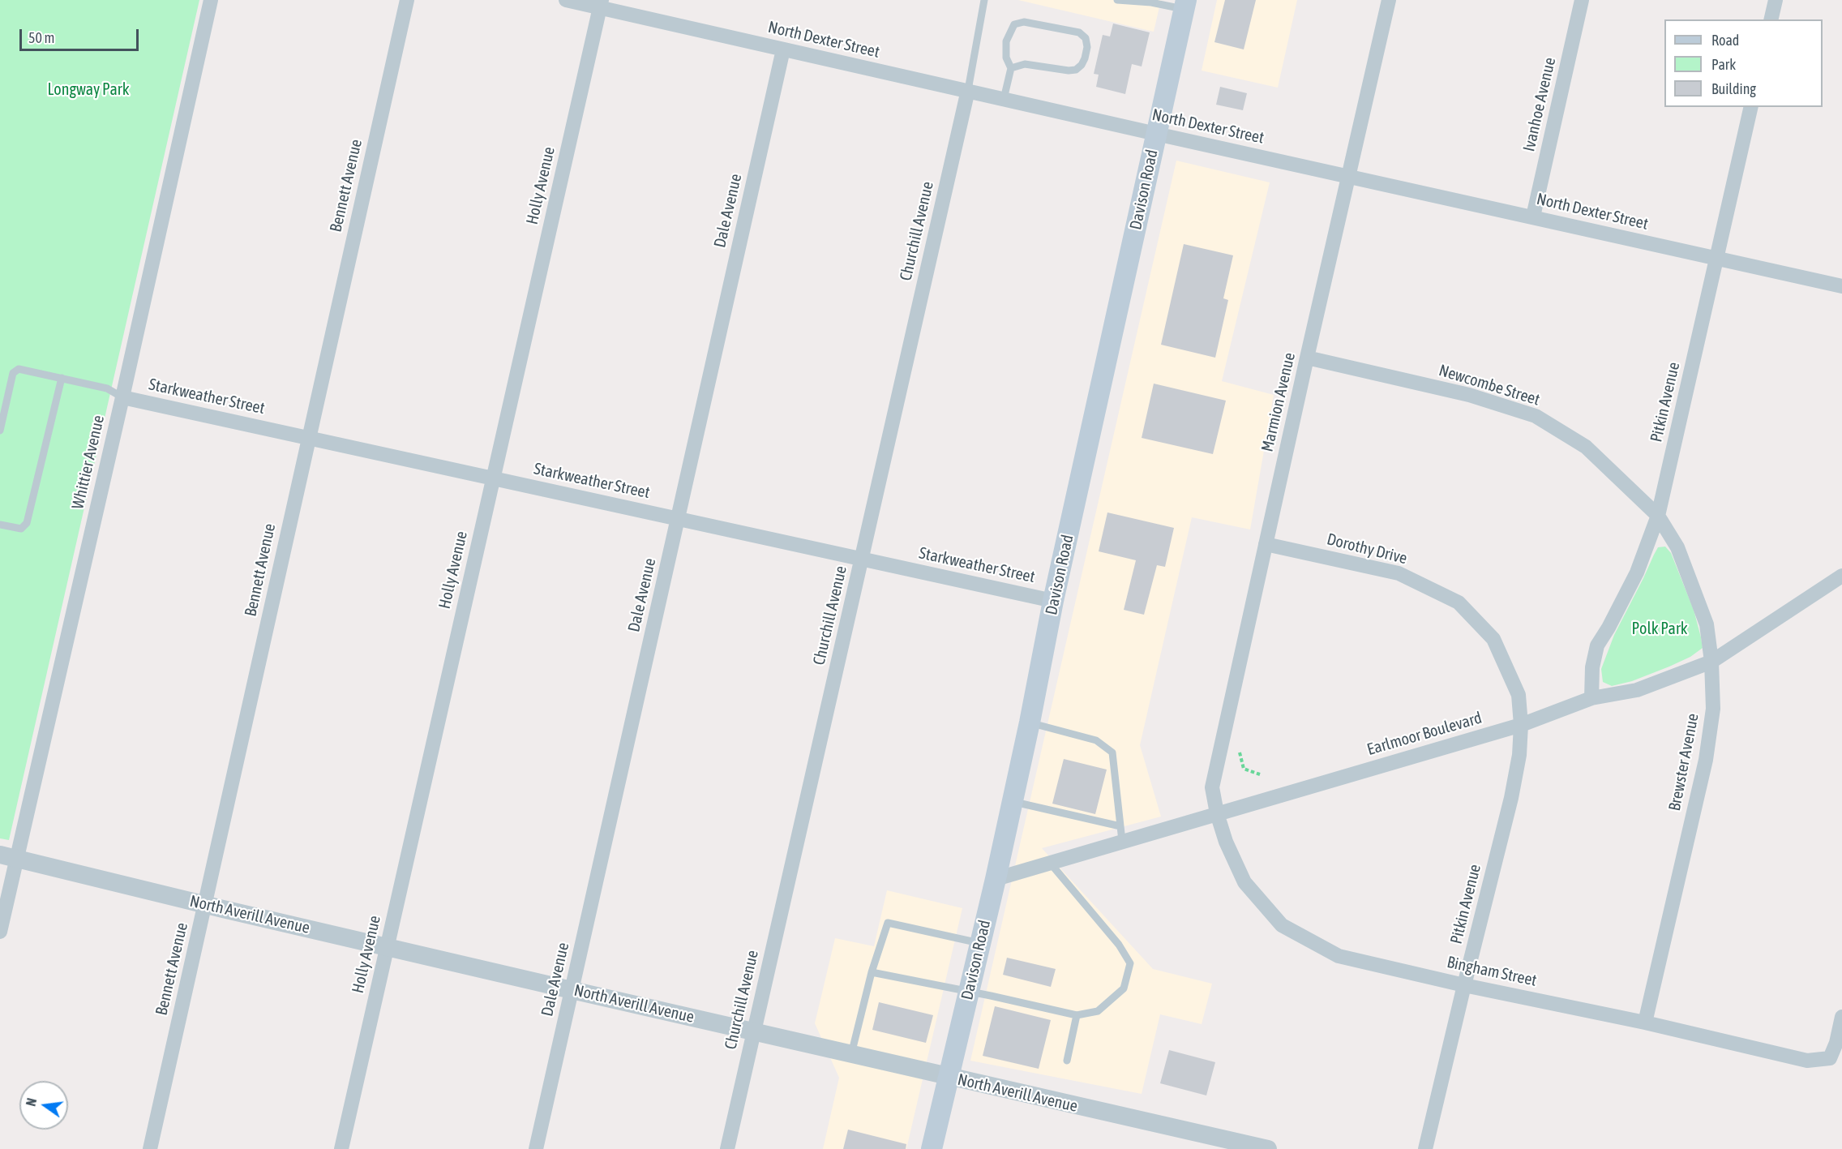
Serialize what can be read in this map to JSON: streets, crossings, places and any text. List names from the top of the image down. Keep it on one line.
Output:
{"streets":{"main road":["Davison Road"],"street":["North Dexter Street","Ivanhoe Avenue","Bennett Avenue","Holly Avenue","Dale Avenue","Churchill Avenue","Newcombe Street","Starkweather Street","Marmion Avenue","Pitkin Avenue","Whittier Avenue","Dorothy Drive","Earlmoor Boulevard","Brewster Avenue","North Averill Avenue","Bingham Street"]},"crossings":[["North Dexter Street","Ivanhoe Avenue"],["North Dexter Street","Holly Avenue"],["North Dexter Street","Davison Road"],["North Dexter Street","Dale Avenue"],["North Dexter Street","Churchill Avenue"],["North Dexter Street","Marmion Avenue"],["North Dexter Street","Pitkin Avenue"],["Bennett Avenue","Starkweather Street"],["Bennett Avenue","North Averill Avenue"],["Holly Avenue","Starkweather Street"],["Holly Avenue","North Averill Avenue"],["Davison Road","Starkweather Street"],["Davison Road","Earlmoor Boulevard"],["Davison Road","North Averill Avenue"],["Dale Avenue","Starkweather Street"],["Dale Avenue","North Averill Avenue"],["Churchill Avenue","Starkweather Street"],["Churchill Avenue","North Averill Avenue"],["Newcombe Street","Marmion Avenue"],["Newcombe Street","Pitkin Avenue"],["Newcombe Street","Brewster Avenue"],["Starkweather Street","Whittier Avenue"],["Marmion Avenue","Dorothy Drive"],["Marmion Avenue","Earlmoor Boulevard"],["Marmion Avenue","Bingham Street"],["Pitkin Avenue","Dorothy Drive"],["Pitkin Avenue","Earlmoor Boulevard"],["Pitkin Avenue","Brewster Avenue"],["Pitkin Avenue","Bingham Street"],["Whittier Avenue","North Averill Avenue"],["Dorothy Drive","Earlmoor Boulevard"],["Earlmoor Boulevard","Brewster Avenue"],["Earlmoor Boulevard","Bingham Street"],["Brewster Avenue","Bingham Street"]],"parks":["Longway Park","Polk Park"],"legend":["Road","Park","Building"],"scale_bar":"50 m","north":"left"}
